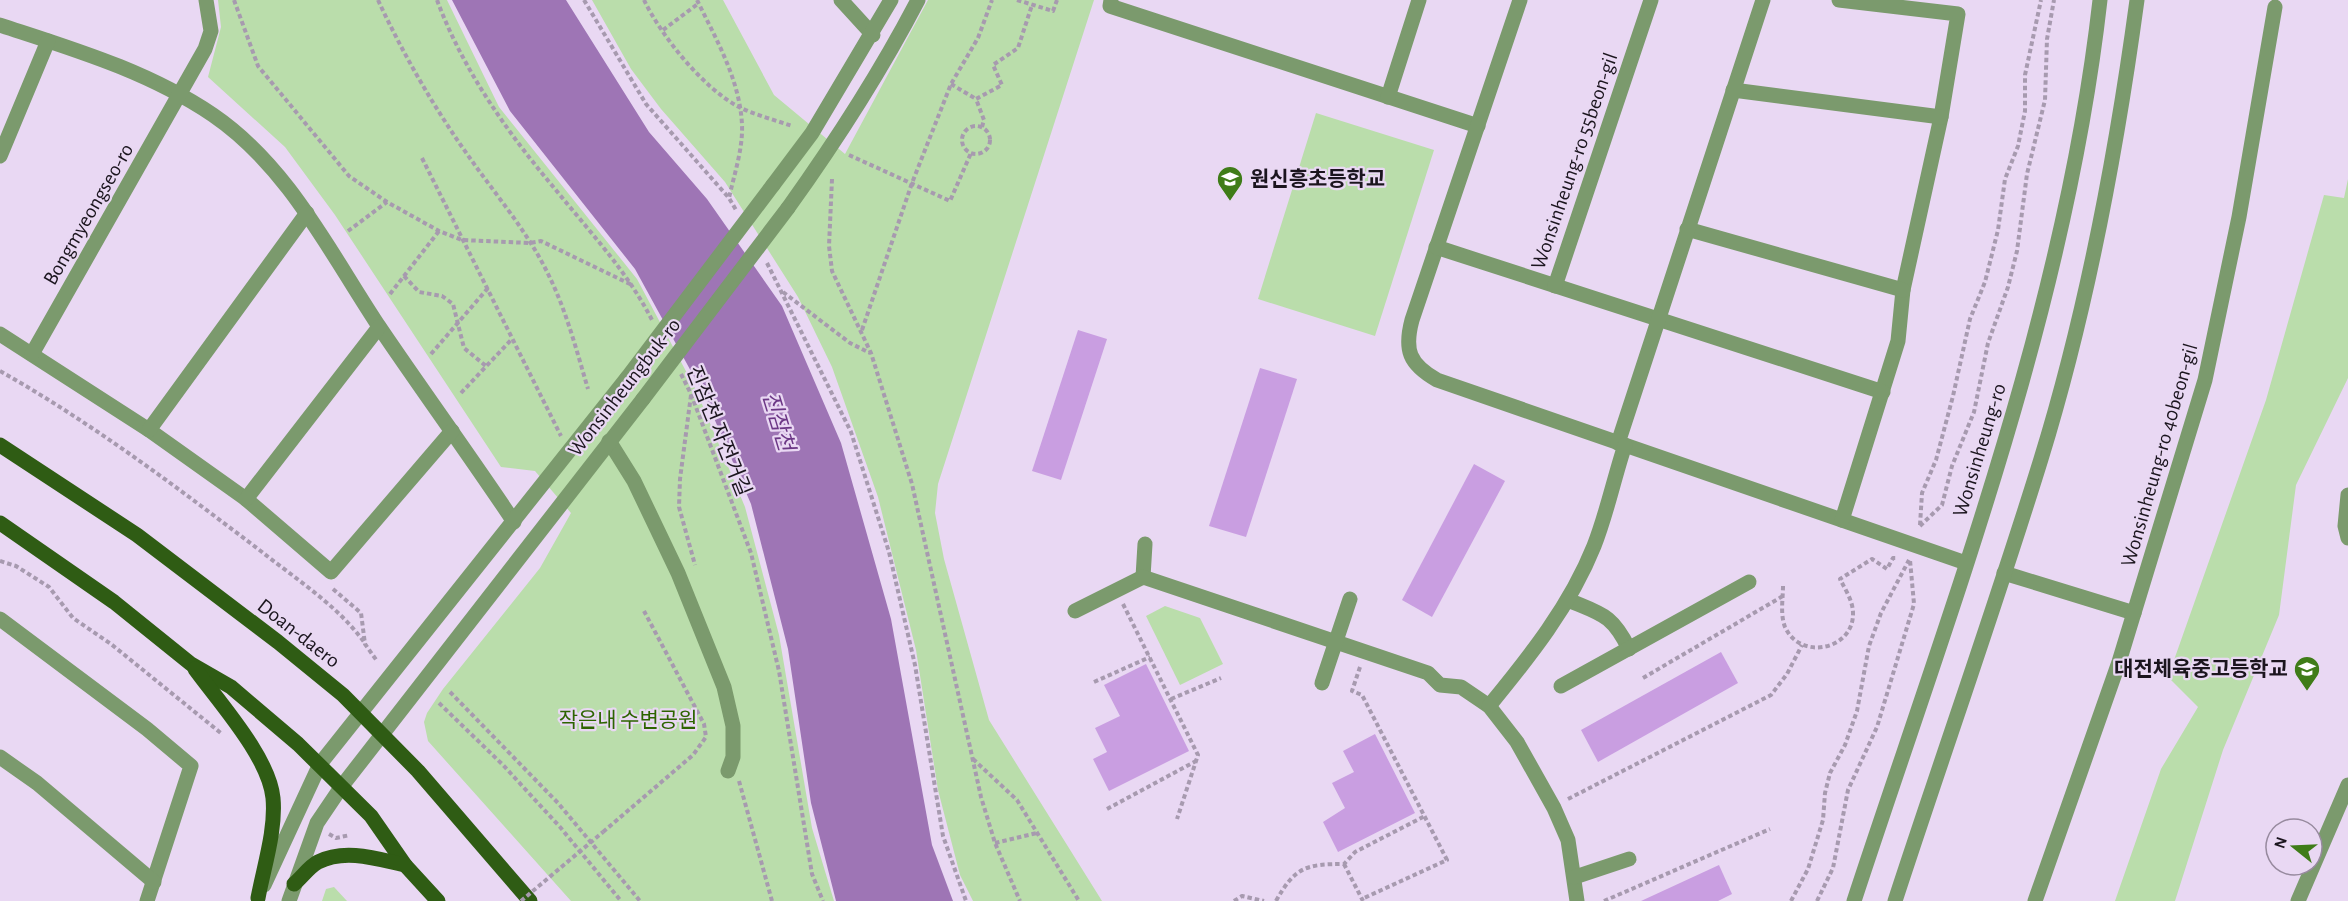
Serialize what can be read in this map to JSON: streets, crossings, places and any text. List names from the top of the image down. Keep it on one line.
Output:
{"streets":{"main road":["Doan-daero"],"street":["Wonsinheung-ro 55beon-gil","Bongmyeongseo-ro","Wonsinheungbuk-ro","Wonsinheung-ro","Wonsinheung-ro 40beon-gil"],"path":["진잠천 자전거길"]},"crossings":[["Wonsinheungbuk-ro","Doan-daero"]],"water":["진잠천"],"parks":["작은내 수변공원"],"places":{"school or university":["원신흥초등학교","대전체육중고등학교"]},"north":"left"}
